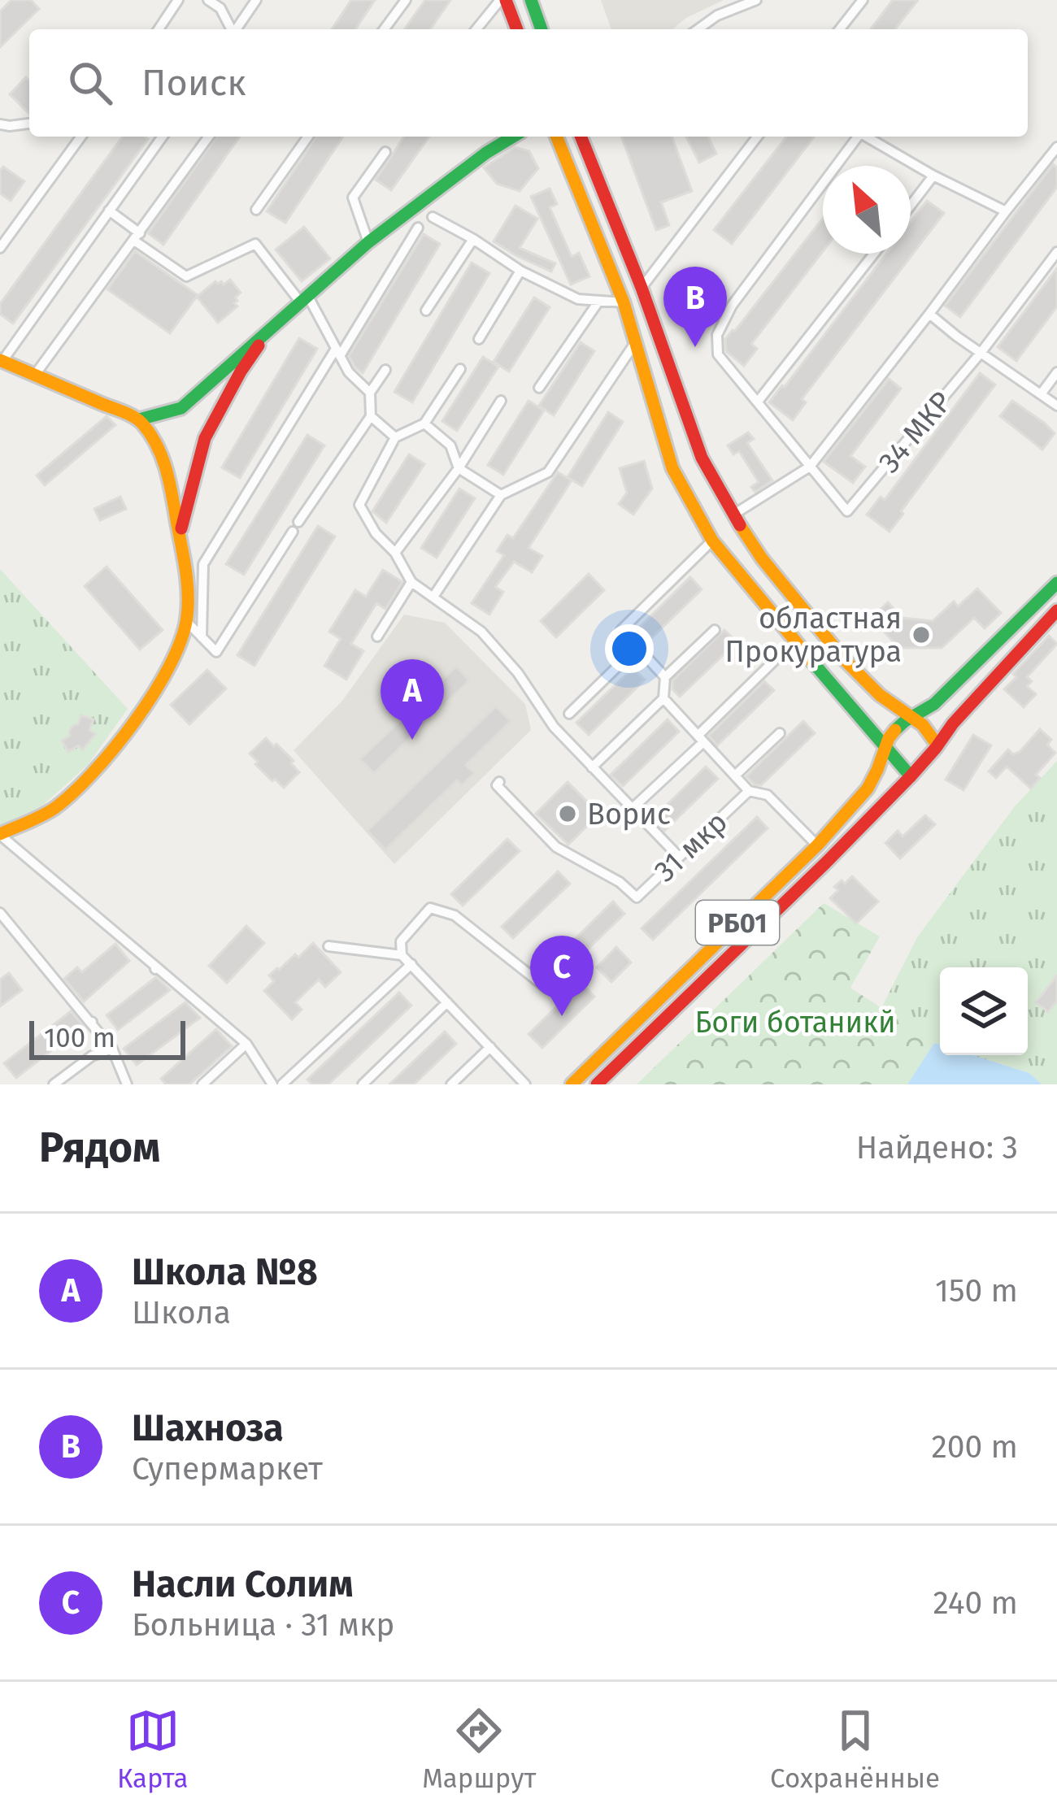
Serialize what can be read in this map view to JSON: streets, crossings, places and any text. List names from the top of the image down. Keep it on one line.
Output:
{"streets":{"main road":["РБ01"],"street":["34 МКР","31 мкр"]},"parks":["Боги ботаникй"],"places":["областная Прокуратура","Ворис"],"scale_bar":"100 m","north":"top left","page":{"search":"Поиск","pins":["B","A","C"],"scale":"100 m","heading":["Рядом","Найдено: 3"],"list":[{"mark":"A","name":"Школа №8","note":"Школа","value":"150 m"},{"mark":"B","name":"Шахноза","note":"Супермаркет","value":"200 m"},{"mark":"C","name":"Насли Солим","note":"Больница · 31 мкр","value":"240 m"}],"nav":["Карта","Маршрут","Сохранённые"]}}
